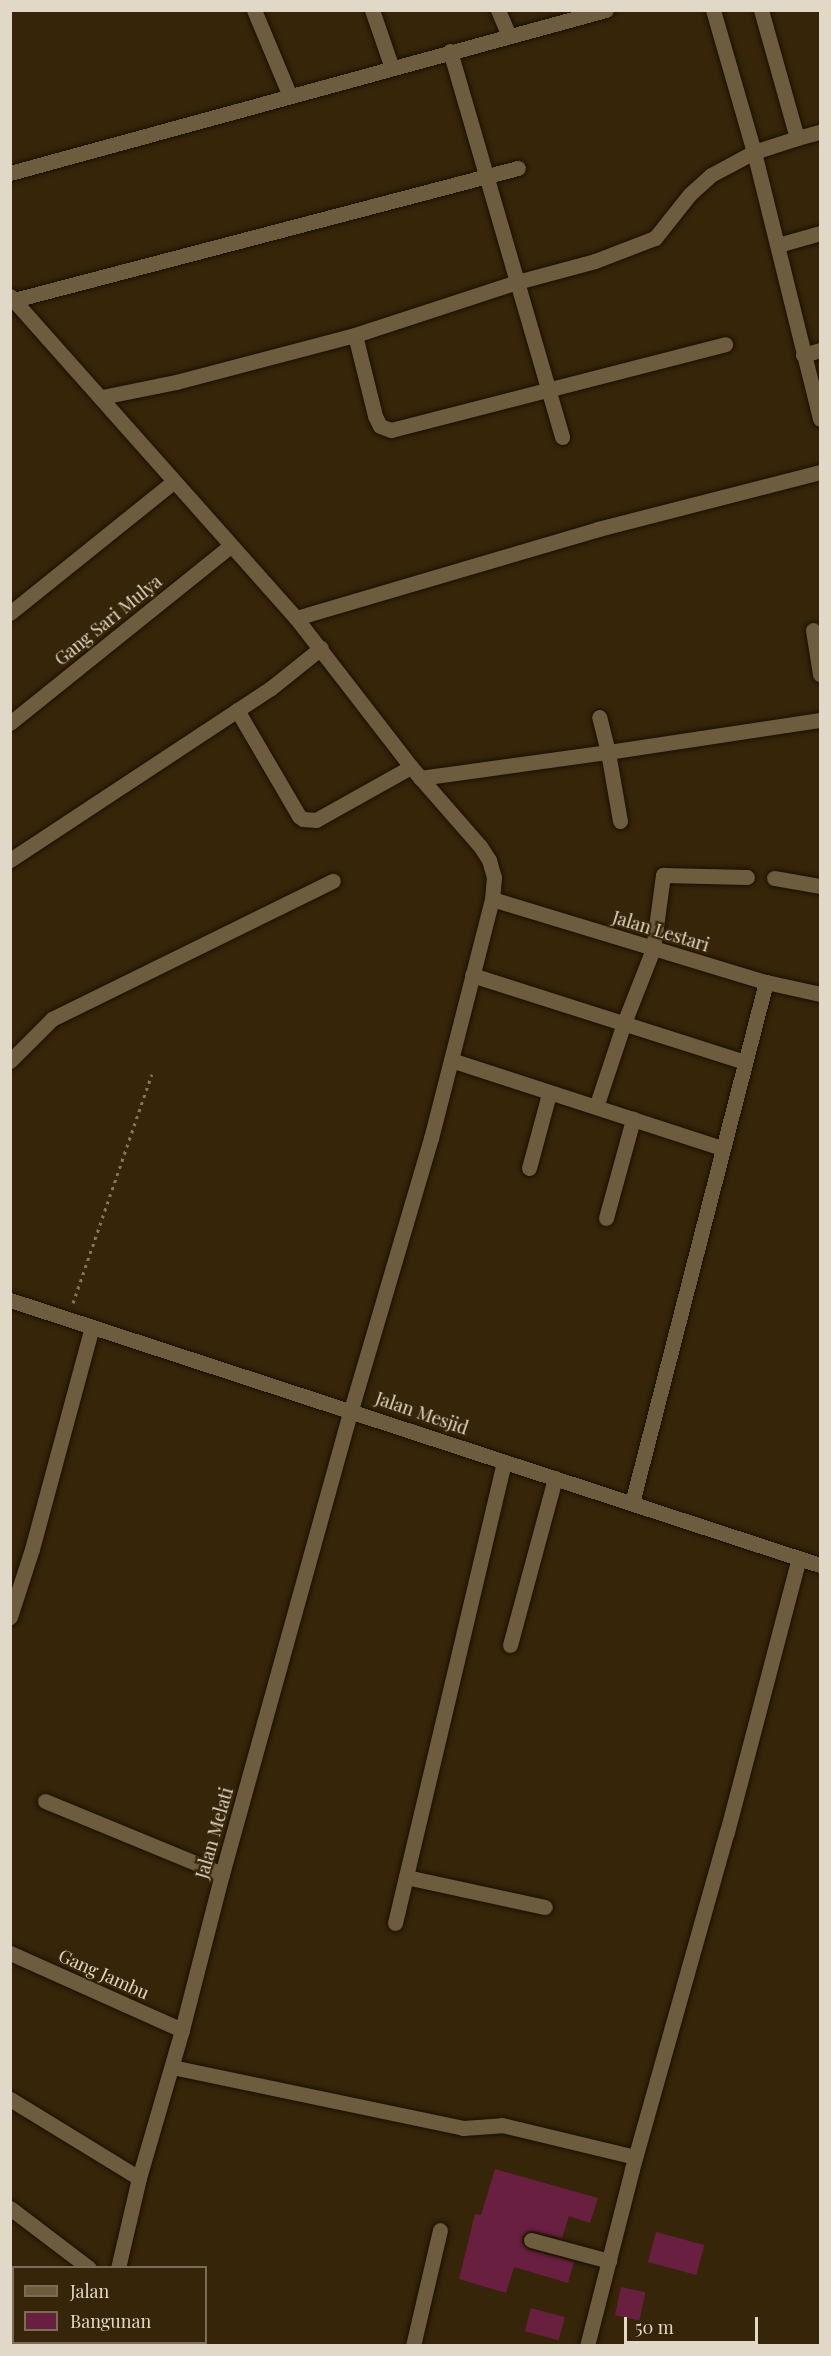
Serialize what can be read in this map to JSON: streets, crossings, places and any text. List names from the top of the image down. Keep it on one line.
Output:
{"streets":{"street":["Gang Sari Mulya","Jalan Lestari","Jalan Mesjid","Jalan Melati","Gang Jambu"]},"crossings":[["Gang Sari Mulya","Jalan Melati"],["Jalan Lestari","Jalan Melati"],["Jalan Mesjid","Jalan Melati"],["Jalan Melati","Gang Jambu"]],"legend":["Jalan","Bangunan"],"scale_bar":"50 m"}
